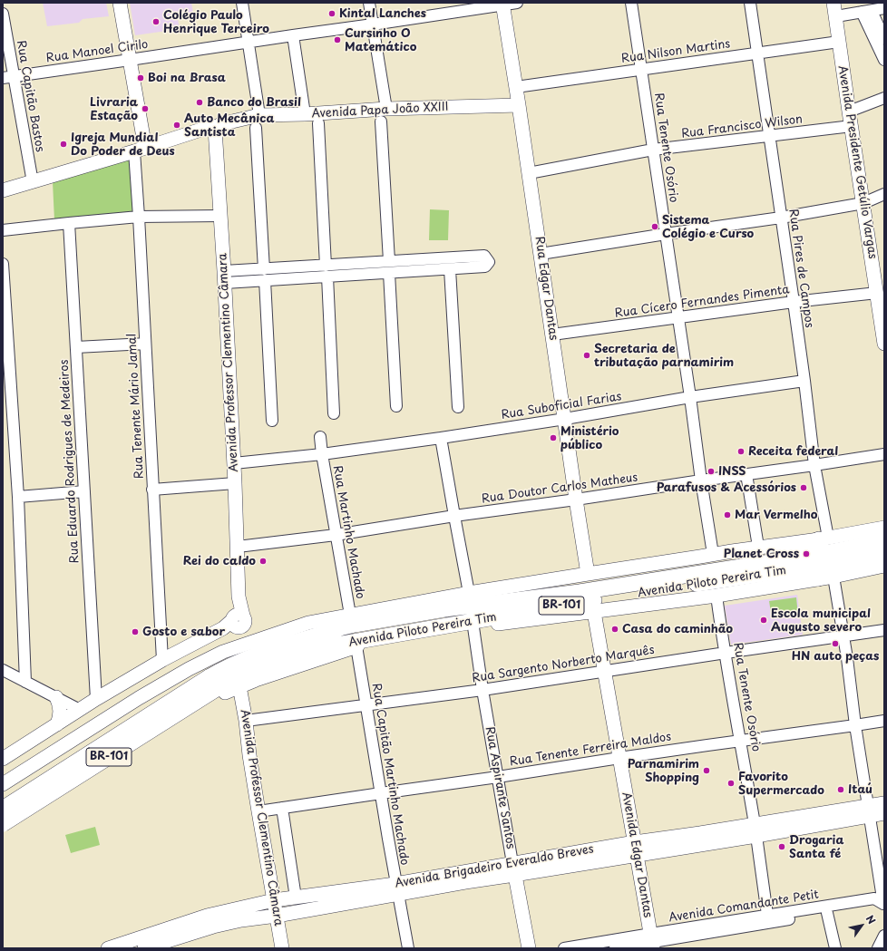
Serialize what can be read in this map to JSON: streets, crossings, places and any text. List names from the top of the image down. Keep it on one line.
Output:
{"streets":{"highway":["Avenida Piloto Pereira Tim","BR-101"],"main road":["Avenida Papa João XXIII","Avenida Presidente Getúlio Vargas","Rua Edgar Dantas","Avenida Professor Clementino Câmara","Rua Aspirante Santos","Avenida Edgar Dantas","Avenida Brigadeiro Everaldo Breves"],"street":["Rua Manoel Cirilo","Rua Nilson Martins","Rua Capitão Bastos","Rua Francisco Wilson","Rua Tenente Osório","Rua Pires de Campos","Rua Cícero Fernandes Pimenta","Rua Tenente Mário Jamal","Rua Suboficial Farias","Rua Eduardo Rodrigues de Medeiros","Rua Doutor Carlos Matheus","Rua Martinho Machado","Rua Sargento Norberto Marquês","Rua Tenente Ferreira Maldos","Rua Capitão Martinho Machado","Avenida Comandante Petit"]},"crossings":[["Rua Manoel Cirilo","Rua Capitão Bastos"],["Rua Manoel Cirilo","Rua Edgar Dantas"],["Rua Nilson Martins","Rua Tenente Osório"],["Rua Nilson Martins","Avenida Presidente Getúlio Vargas"],["Rua Nilson Martins","Rua Pires de Campos"],["Rua Nilson Martins","Rua Edgar Dantas"],["Rua Capitão Bastos","Avenida Papa João XXIII"],["Avenida Papa João XXIII","Rua Edgar Dantas"],["Avenida Papa João XXIII","Avenida Professor Clementino Câmara"],["Avenida Papa João XXIII","Rua Tenente Mário Jamal"],["Rua Francisco Wilson","Rua Tenente Osório"],["Rua Francisco Wilson","Avenida Presidente Getúlio Vargas"],["Rua Francisco Wilson","Rua Pires de Campos"],["Rua Francisco Wilson","Rua Edgar Dantas"],["Rua Tenente Osório","Rua Cícero Fernandes Pimenta"],["Rua Tenente Osório","Rua Suboficial Farias"],["Rua Tenente Osório","Rua Doutor Carlos Matheus"],["Rua Tenente Osório","Rua Sargento Norberto Marquês"],["Rua Tenente Osório","Rua Tenente Ferreira Maldos"],["Rua Tenente Osório","Avenida Brigadeiro Everaldo Breves"],["Rua Tenente Osório","Avenida Comandante Petit"],["Avenida Presidente Getúlio Vargas","Rua Cícero Fernandes Pimenta"],["Rua Pires de Campos","Rua Cícero Fernandes Pimenta"],["Rua Pires de Campos","Rua Suboficial Farias"],["Rua Pires de Campos","Rua Doutor Carlos Matheus"],["Rua Edgar Dantas","Rua Cícero Fernandes Pimenta"],["Rua Edgar Dantas","Rua Suboficial Farias"],["Rua Edgar Dantas","Rua Doutor Carlos Matheus"],["Avenida Professor Clementino Câmara","Rua Suboficial Farias"],["Avenida Professor Clementino Câmara","Rua Doutor Carlos Matheus"],["Avenida Professor Clementino Câmara","Rua Sargento Norberto Marquês"],["Avenida Professor Clementino Câmara","Rua Tenente Ferreira Maldos"],["Avenida Professor Clementino Câmara","Avenida Brigadeiro Everaldo Breves"],["Rua Suboficial Farias","Rua Martinho Machado"],["Rua Doutor Carlos Matheus","Rua Martinho Machado"],["Rua Sargento Norberto Marquês","Rua Capitão Martinho Machado"],["Rua Sargento Norberto Marquês","Rua Aspirante Santos"],["Rua Sargento Norberto Marquês","Avenida Edgar Dantas"],["Rua Tenente Ferreira Maldos","Rua Capitão Martinho Machado"],["Rua Tenente Ferreira Maldos","Rua Aspirante Santos"],["Rua Tenente Ferreira Maldos","Avenida Edgar Dantas"],["Rua Capitão Martinho Machado","Avenida Brigadeiro Everaldo Breves"],["Rua Aspirante Santos","Avenida Brigadeiro Everaldo Breves"],["Avenida Edgar Dantas","Avenida Brigadeiro Everaldo Breves"],["Avenida Edgar Dantas","Avenida Comandante Petit"]],"places":["Kintal Lanches","Colégio Paulo Henrique Terceiro","Cursinho O Matemático","Boi na Brasa","Banco do Brasil","Livraria Estação","Auto Mecânica Santista","Igreja Mundial Do Poder de Deus","Sistema Colégio e Curso","Secretaria de tributação parnamirim","Ministério público","Receita federal","INSS","Parafusos & Acessórios","Mar Vermelho","Planet Cross","Rei do caldo","Escola municipal Augusto severo","Casa do caminhão","Gosto e sabor","HN auto peças","Parnamirim Shopping","Favorito Supermercado","Itaú","Drogaria Santa fé"],"north":"top right"}
